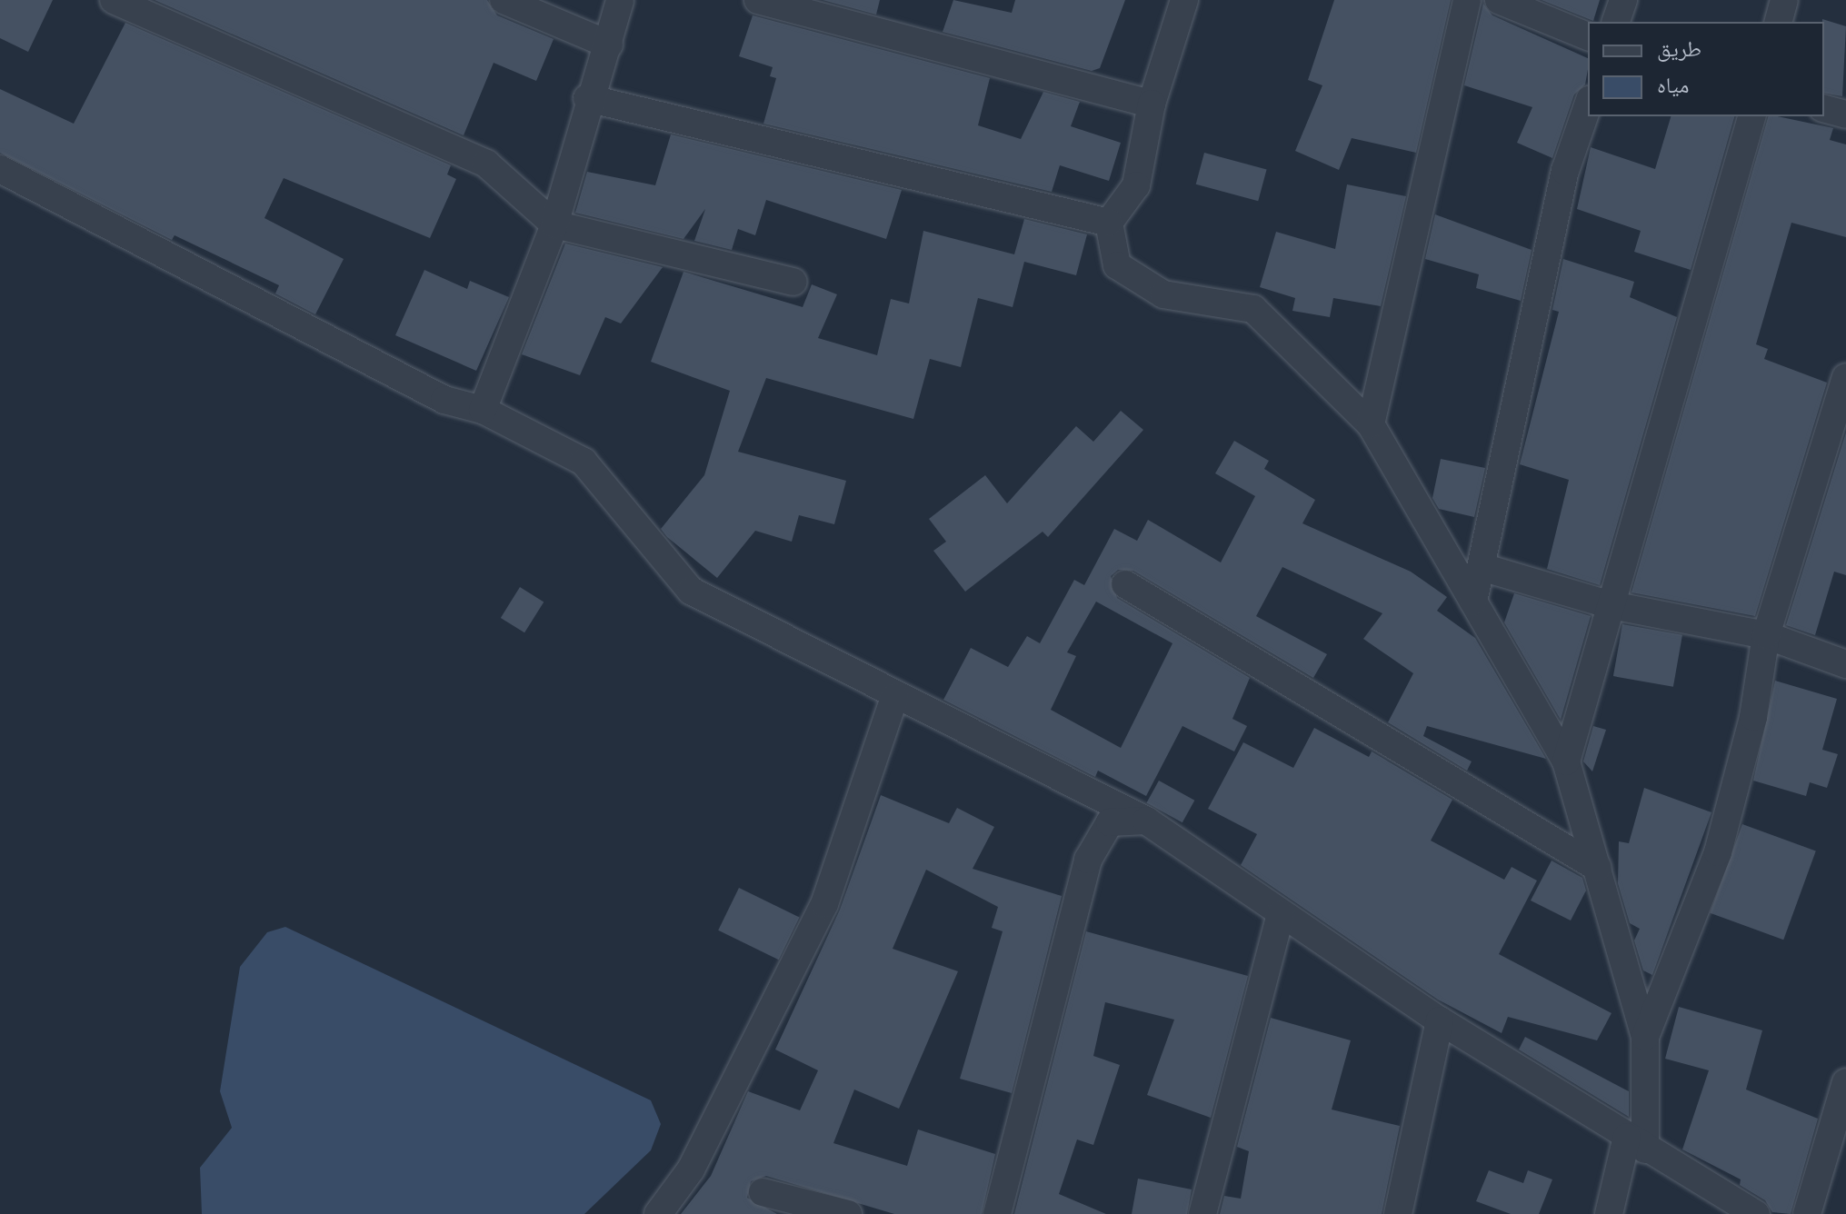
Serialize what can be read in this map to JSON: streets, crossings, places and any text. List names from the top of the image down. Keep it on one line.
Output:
{"legend":["طريق","مياه"]}
